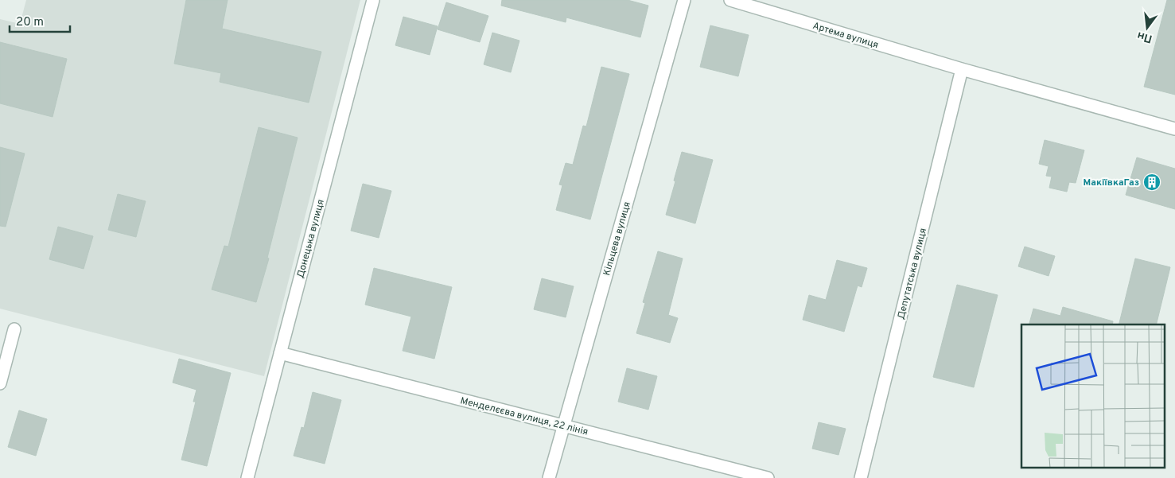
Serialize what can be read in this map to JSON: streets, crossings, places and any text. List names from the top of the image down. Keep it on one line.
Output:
{"streets":{"street":["Артема вулиця","Донецька вулиця","Кільцева вулиця","Депутатська вулиця","Менделєєва вулиця, 22 лінія"]},"crossings":[["Артема вулиця","Депутатська вулиця"],["Донецька вулиця","Менделєєва вулиця, 22 лінія"],["Кільцева вулиця","Менделєєва вулиця, 22 лінія"]],"places":{"building":["МакіївкаГаз"]},"scale_bar":"20 m","north":"bottom"}
